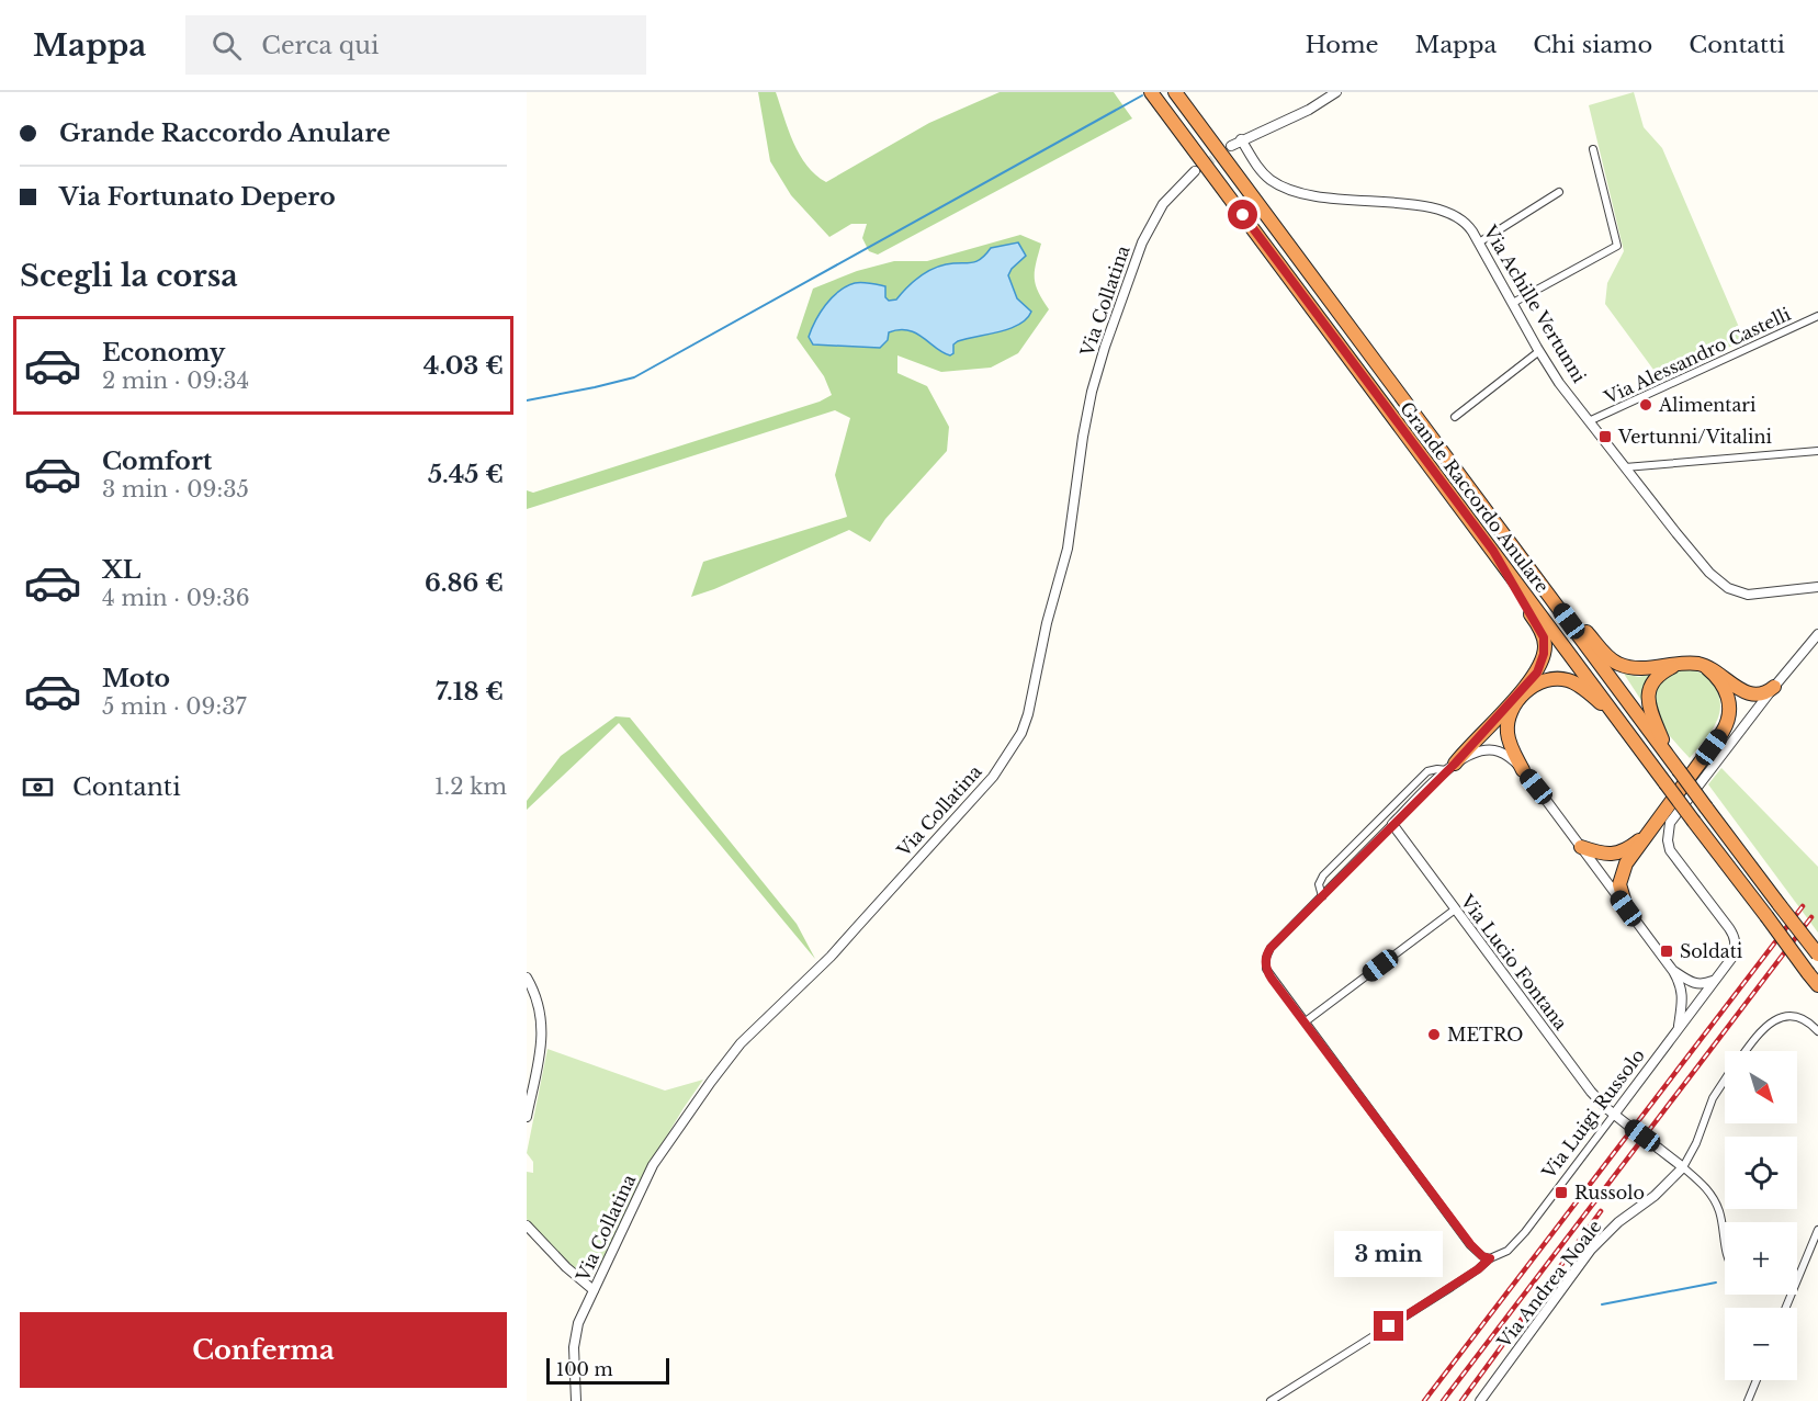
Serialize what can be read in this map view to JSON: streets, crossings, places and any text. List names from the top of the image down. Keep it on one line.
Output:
{"streets":{"highway":["Grande Raccordo Anulare"],"street":["Via Collatina","Via Achille Vertunni","Via Alessandro Castelli","Via Lucio Fontana","Via Luigi Russolo","Via Andrea Noale"]},"crossings":[["Via Achille Vertunni","Via Alessandro Castelli"],["Via Lucio Fontana","Via Luigi Russolo"],["Via Lucio Fontana","Via Andrea Noale"]],"places":{"other":["Alimentari","METRO"],"transit":["Vertunni/Vitalini","Soldati","Russolo"]},"scale_bar":"100 m","north":"bottom right","page":{"header":"Mappa","search":"Cerca qui","nav":["Home","Mappa","Chi siamo","Contatti"],"banner":["Grande Raccordo Anulare","Via Fortunato Depero"],"heading":"Scegli la corsa","list":[{"name":"Economy","note":"2 min · 09:34","value":"4.03 €"},{"name":"Comfort","note":"3 min · 09:35","value":"5.45 €"},{"name":"XL","note":"4 min · 09:36","value":"6.86 €"},{"name":"Moto","note":"5 min · 09:37","value":"7.18 €"}],"pay":["Contanti","1.2 km"],"map_buttons":["+","−"],"bubble":"3 min","buttons":"Conferma","scale":"100 m"}}
